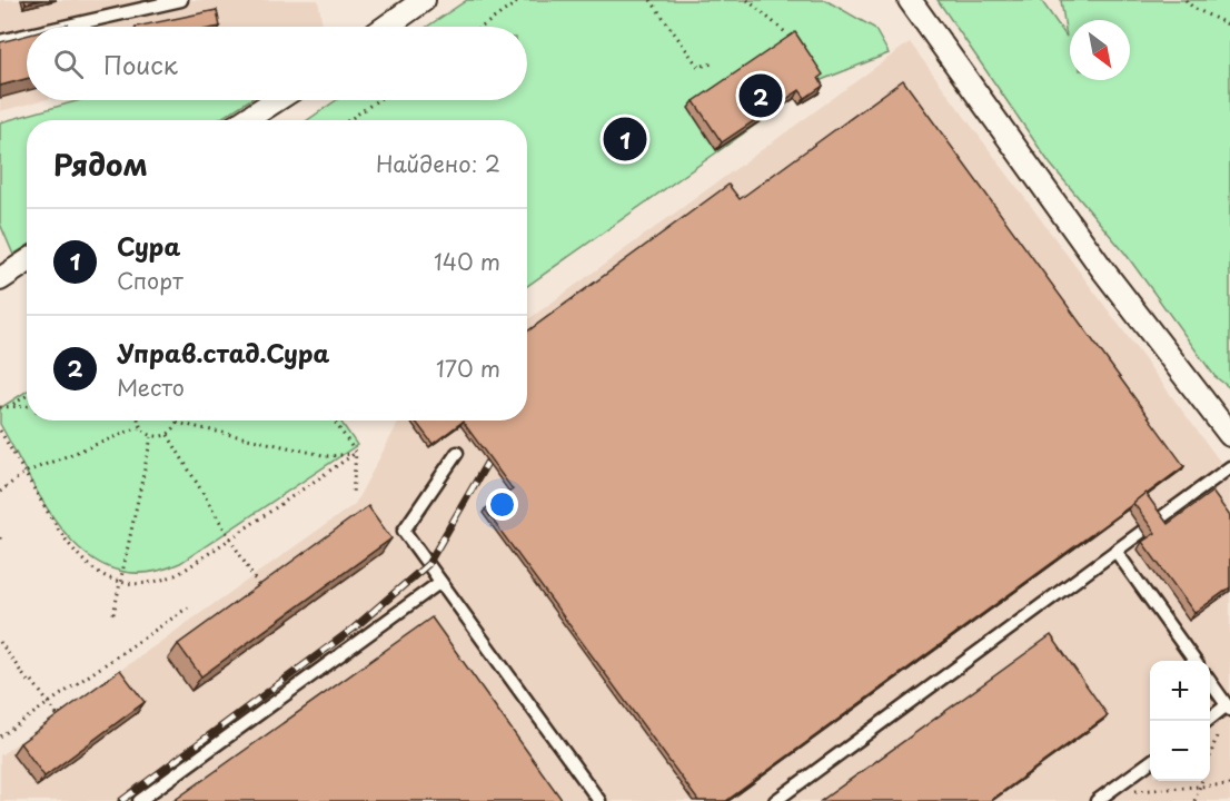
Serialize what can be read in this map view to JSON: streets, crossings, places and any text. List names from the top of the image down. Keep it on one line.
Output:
{"north":"bottom right","page":{"search":"Поиск","pins":["2","1"],"heading":["Рядом","Найдено: 2"],"list":[{"mark":"1","name":"Сура","note":"Спорт","value":"140 m"},{"mark":"2","name":"Управ.стад.Сура","note":"Место","value":"170 m"}],"map_buttons":["+","−"]}}
